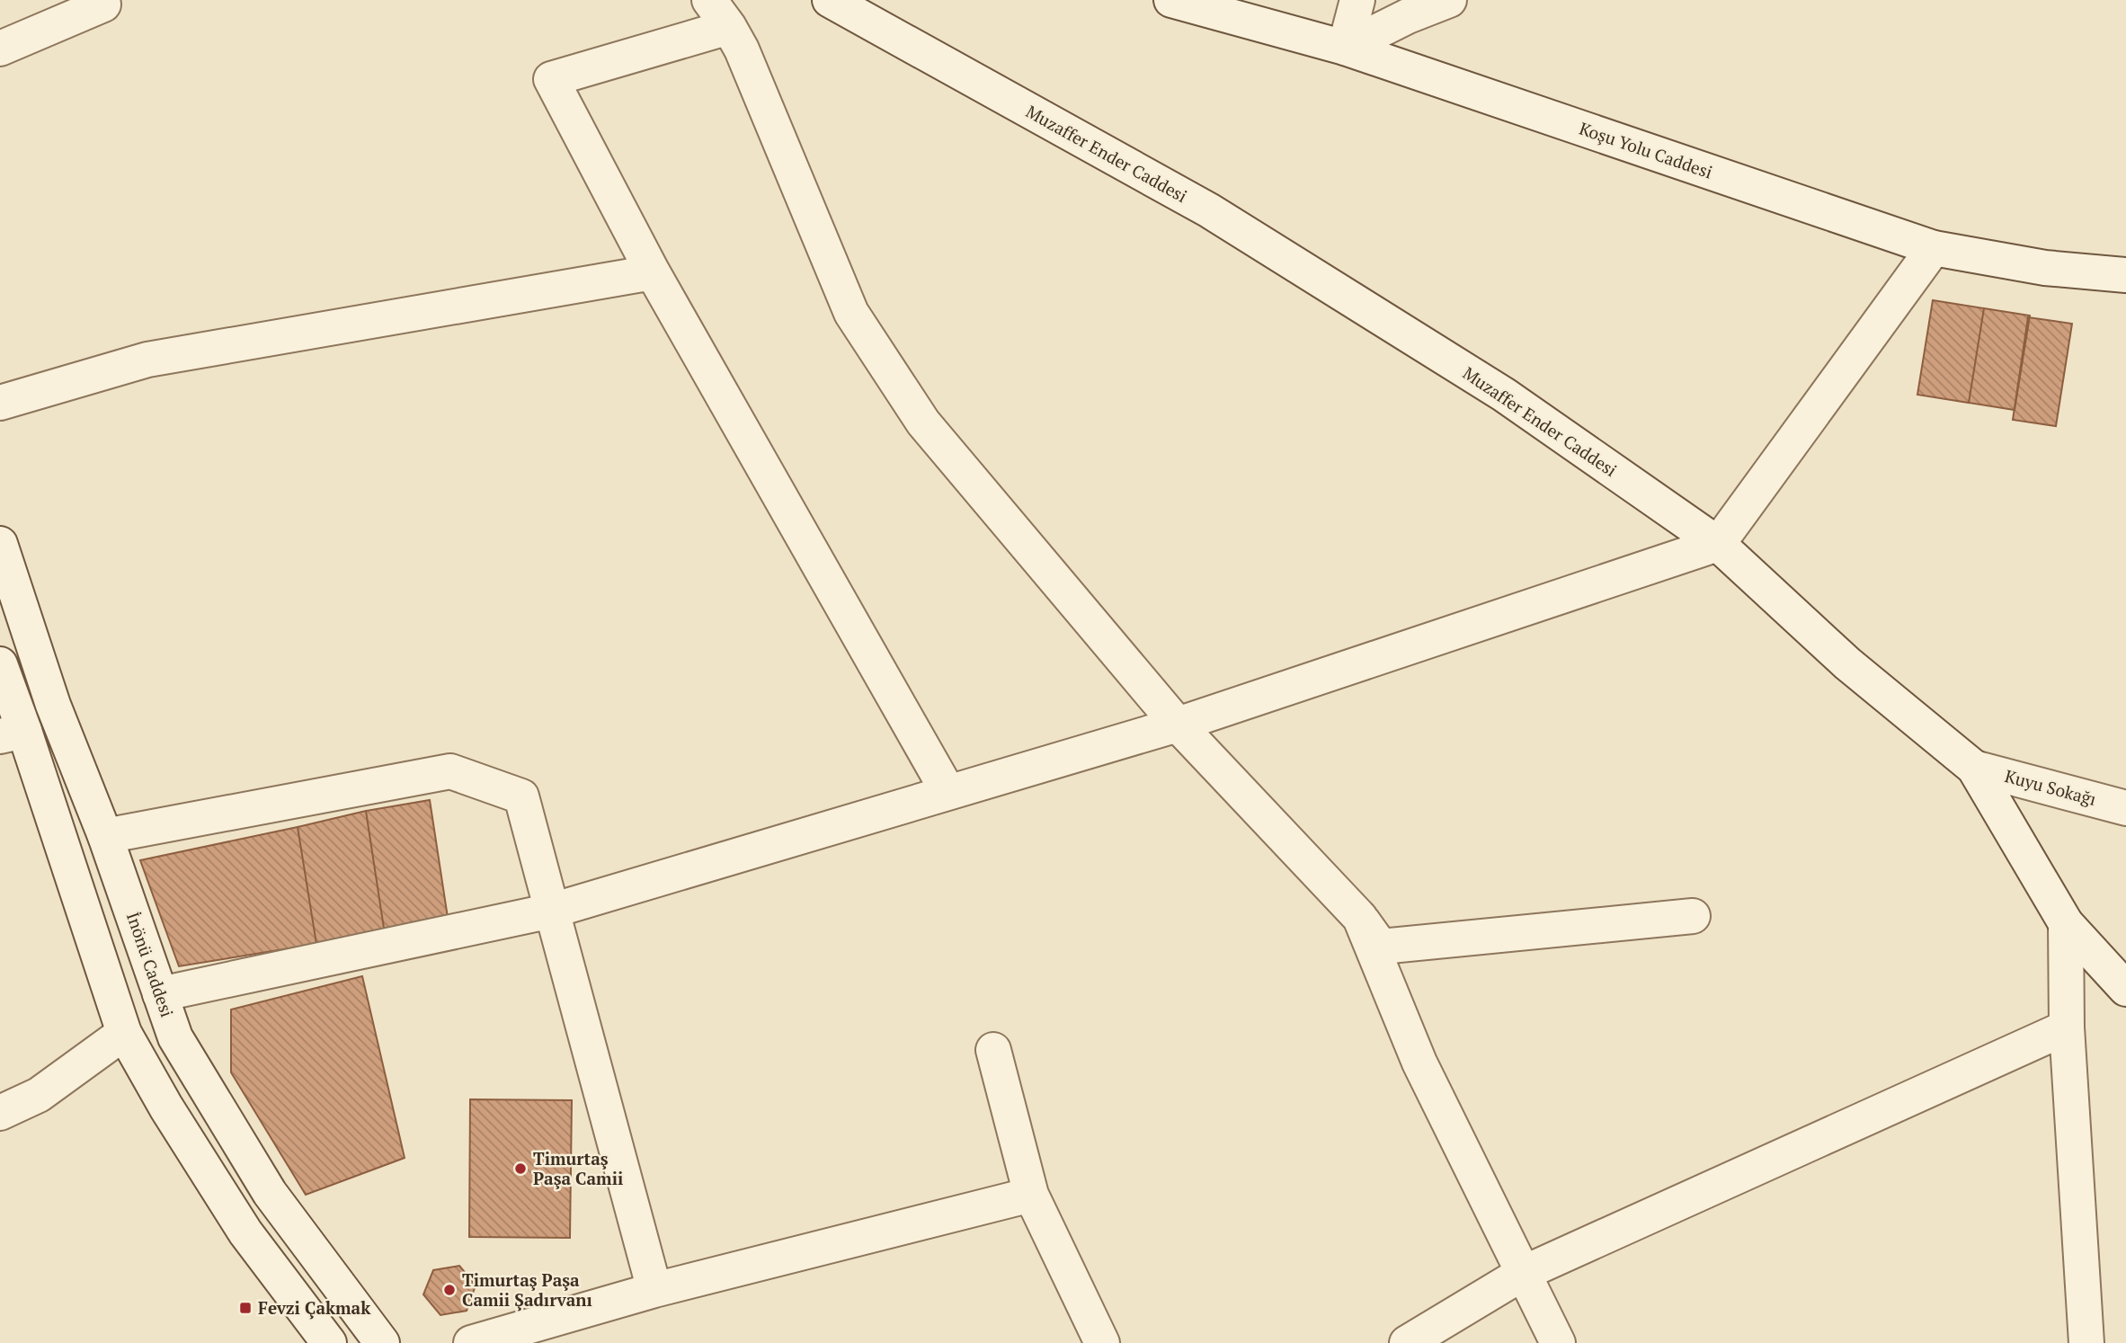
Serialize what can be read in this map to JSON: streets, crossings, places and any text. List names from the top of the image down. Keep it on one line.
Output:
{"streets":{"street":["Koşu Yolu Caddesi","Muzaffer Ender Caddesi","Kuyu Sokağı","İnönü Caddesi"]},"crossings":[["Muzaffer Ender Caddesi","Kuyu Sokağı"]],"places":{"other":["Timurtaş Paşa Camii","Timurtaş Paşa Camii Şadırvanı"],"transit":["Fevzi Çakmak"]}}
